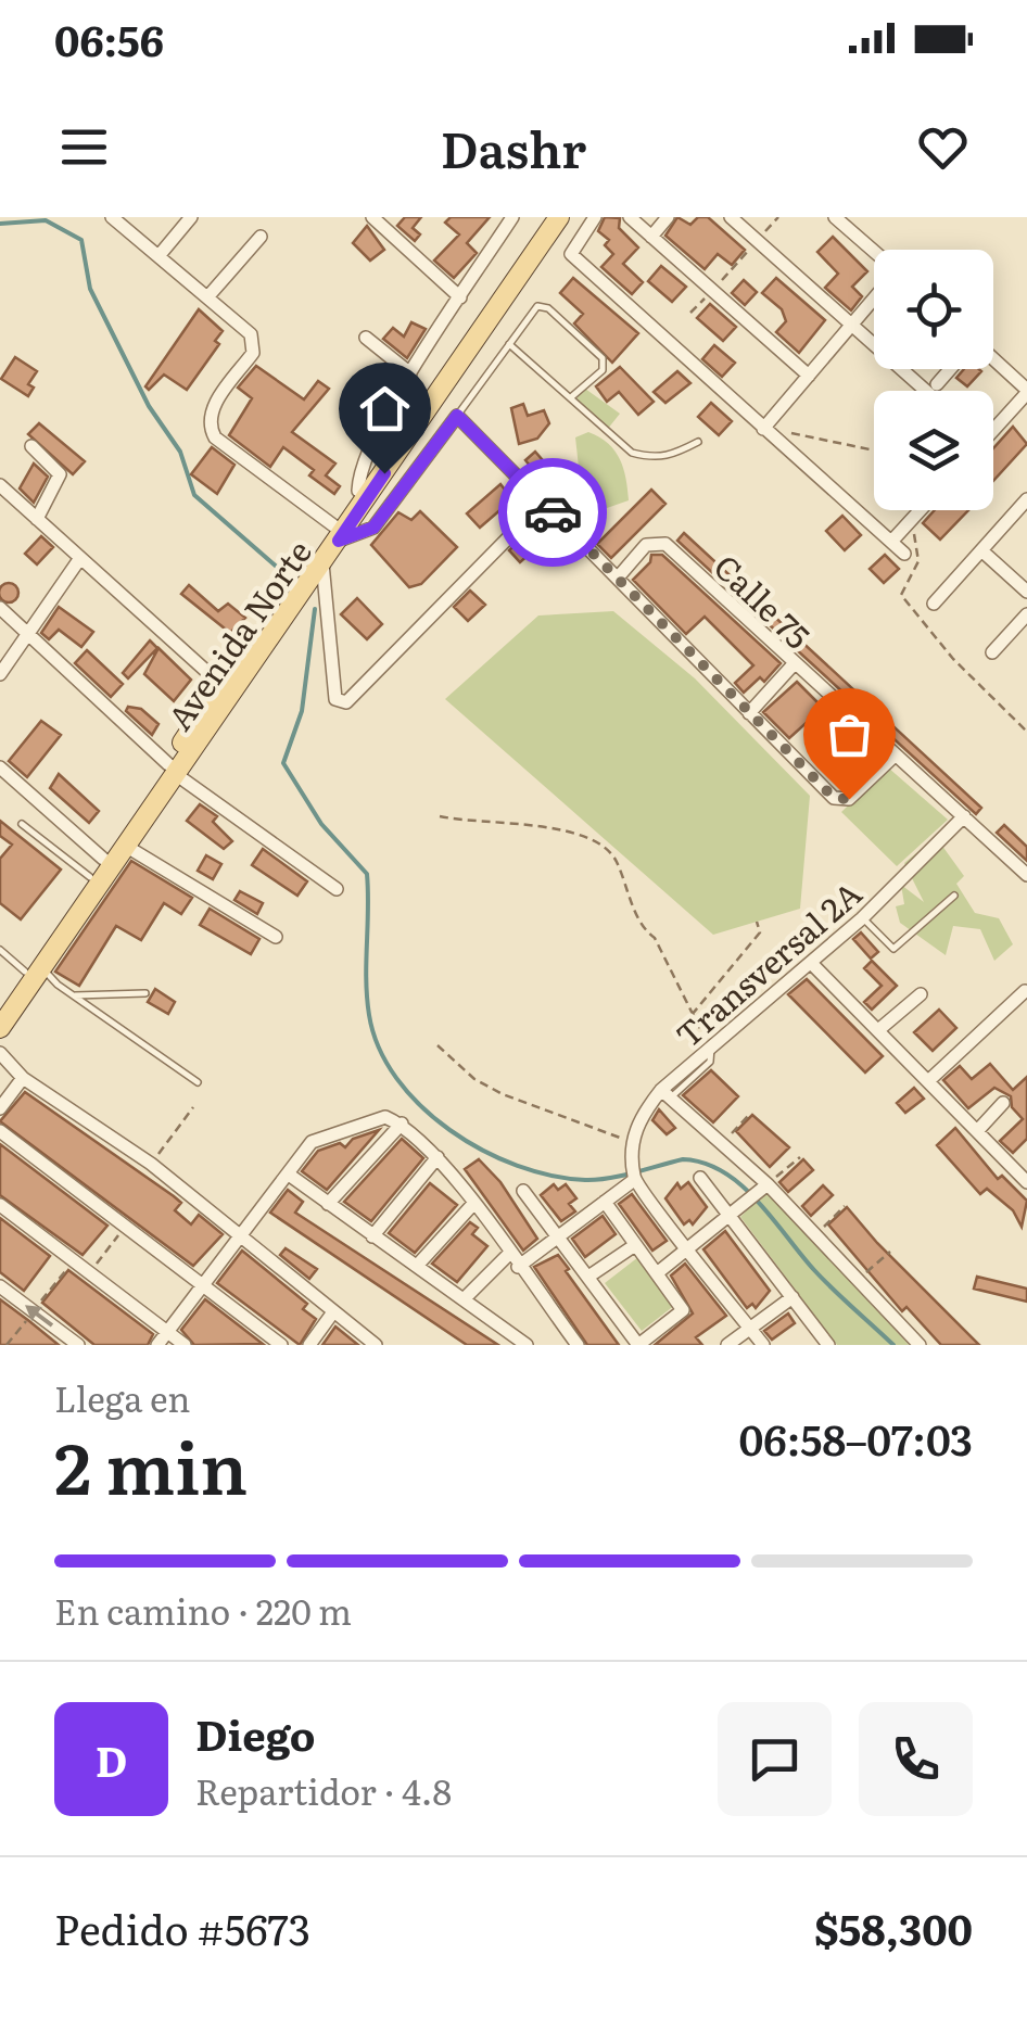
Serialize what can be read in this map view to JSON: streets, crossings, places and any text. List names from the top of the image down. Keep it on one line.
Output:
{"streets":{"main road":["Avenida Norte"],"street":["Calle 75","Transversal 2A"]},"crossings":[["Calle 75","Transversal 2A"]],"page":{"status":"06:56","header":"Dashr","heading":["2 min","Llega en","06:58–07:03"],"panel":["Diego","Repartidor · 4.8","Pedido #5673","$58,300"],"bar":"En camino · 220 m","round":"D"}}
